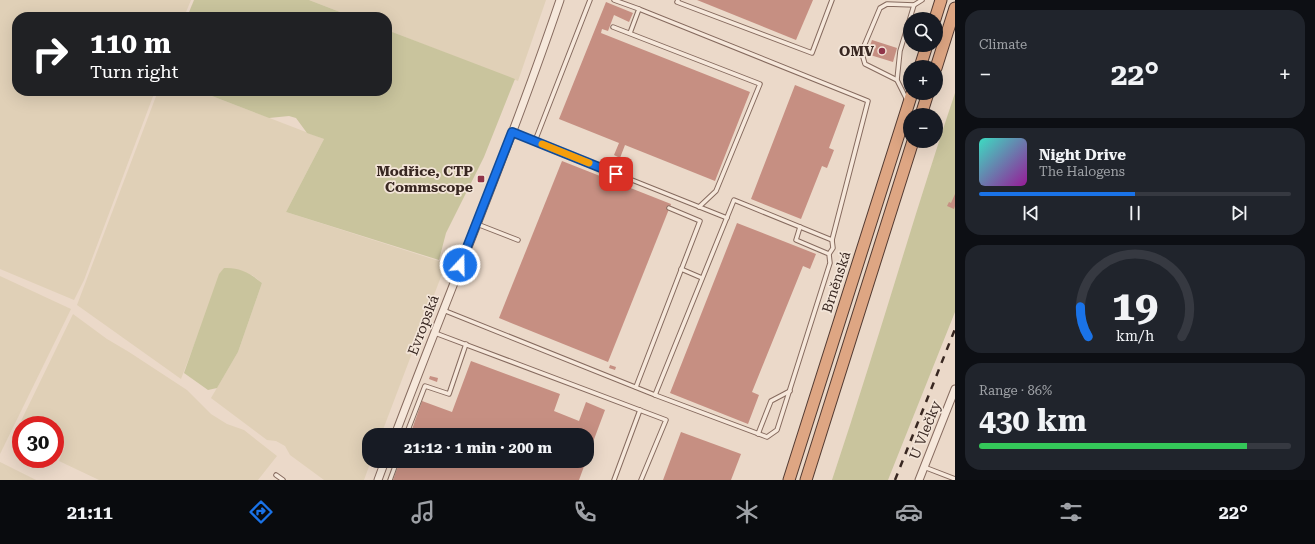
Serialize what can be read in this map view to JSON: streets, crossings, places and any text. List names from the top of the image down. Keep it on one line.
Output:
{"streets":{"highway":["Brněnská"],"street":["Evropská","U Vlečky"]},"places":{"other":["OMV"],"transit":["Modřice, CTP Commscope"]},"page":{"tile":["Climate",["Range · 86%","430 km"]],"map_buttons":["+","−"],"turn":["110 m","Turn right"],"heat":["−","22°","+"],"song":["Night Drive","The Halogens"],"limit":"30","trip":"21:12 · 1 min · 200 m","tabs":["21:11","22°"],"gauge":["19","km/h"]}}
